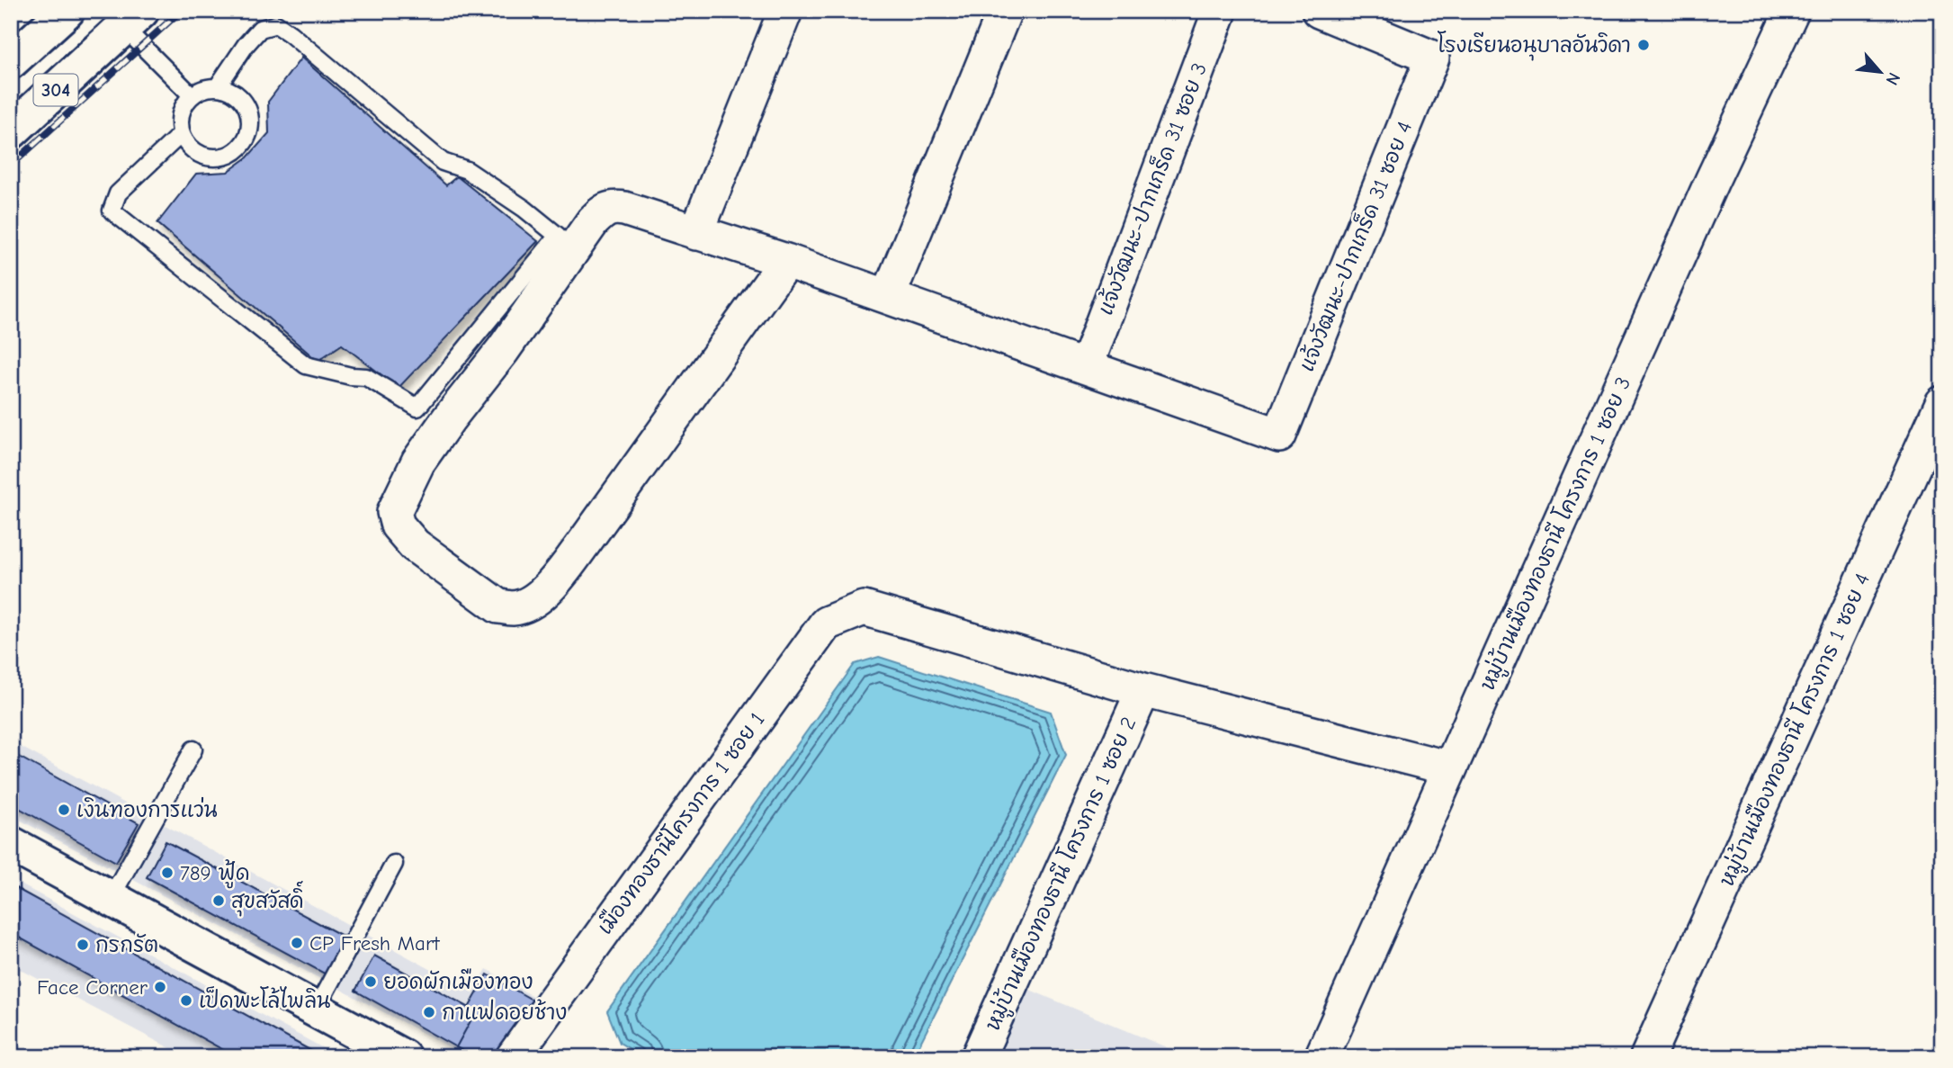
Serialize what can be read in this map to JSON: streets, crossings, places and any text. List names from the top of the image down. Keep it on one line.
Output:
{"streets":{"street":["304","แจ้งวัฒนะ-ปากเกร็ด 31 ซอย 3","แจ้งวัฒนะ-ปากเกร็ด 31 ซอย 4","หมู่บ้านเมืองทองธานี โครงการ 1 ซอย 3","หมู่บ้านเมืองทองธานี โครงการ 1 ซอย 4","เมืองทองธานีโครงการ 1 ซอย 1","หมู่บ้านเมืองทองธานี โครงการ 1 ซอย 2"]},"crossings":[["แจ้งวัฒนะ-ปากเกร็ด 31 ซอย 3","แจ้งวัฒนะ-ปากเกร็ด 31 ซอย 4"],["เมืองทองธานีโครงการ 1 ซอย 1","หมู่บ้านเมืองทองธานี โครงการ 1 ซอย 2"]],"places":["โรงเรียนอนุบาลอันวิดา","เงินทองการแว่น","789 ฟู้ด","สุขสวัสดิ์","CP Fresh Mart","กรกรัต","ยอดผักเมืองทอง","Face Corner","เป็ดพะโล้ไพลิน","กาแฟดอยช้าง"],"north":"bottom right"}
